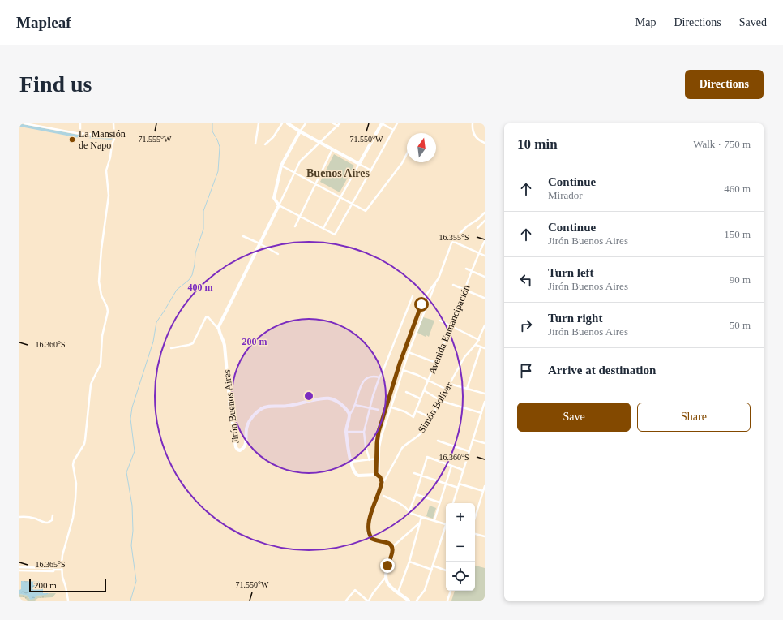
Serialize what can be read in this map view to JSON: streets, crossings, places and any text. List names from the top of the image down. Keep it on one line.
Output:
{"streets":{"street":["Avenida Enmancipación","Jirón Buenos Aires","Simón Bolívar"]},"districts":["Buenos Aires"],"places":["La Mansión de Napo"],"scale_bar":"200 m","north":"top","page":{"header":"Mapleaf","nav":["Map","Directions","Saved"],"buttons":["Directions",["Save","Share"]],"title":"Find us","heading":["10 min","Walk · 750 m"],"list":[["Continue","Mirador","460 m"],["Continue","Jirón Buenos Aires","150 m"],["Turn left","Jirón Buenos Aires","90 m"],["Turn right","Jirón Buenos Aires","50 m"],"Arrive at destination"],"map_buttons":["+","−"],"scale":"200 m"},"coordinates":["71.555°W","71.550°W","16.355°S","16.360°S","16.365°S"],"rings":["400 m","200 m"]}
